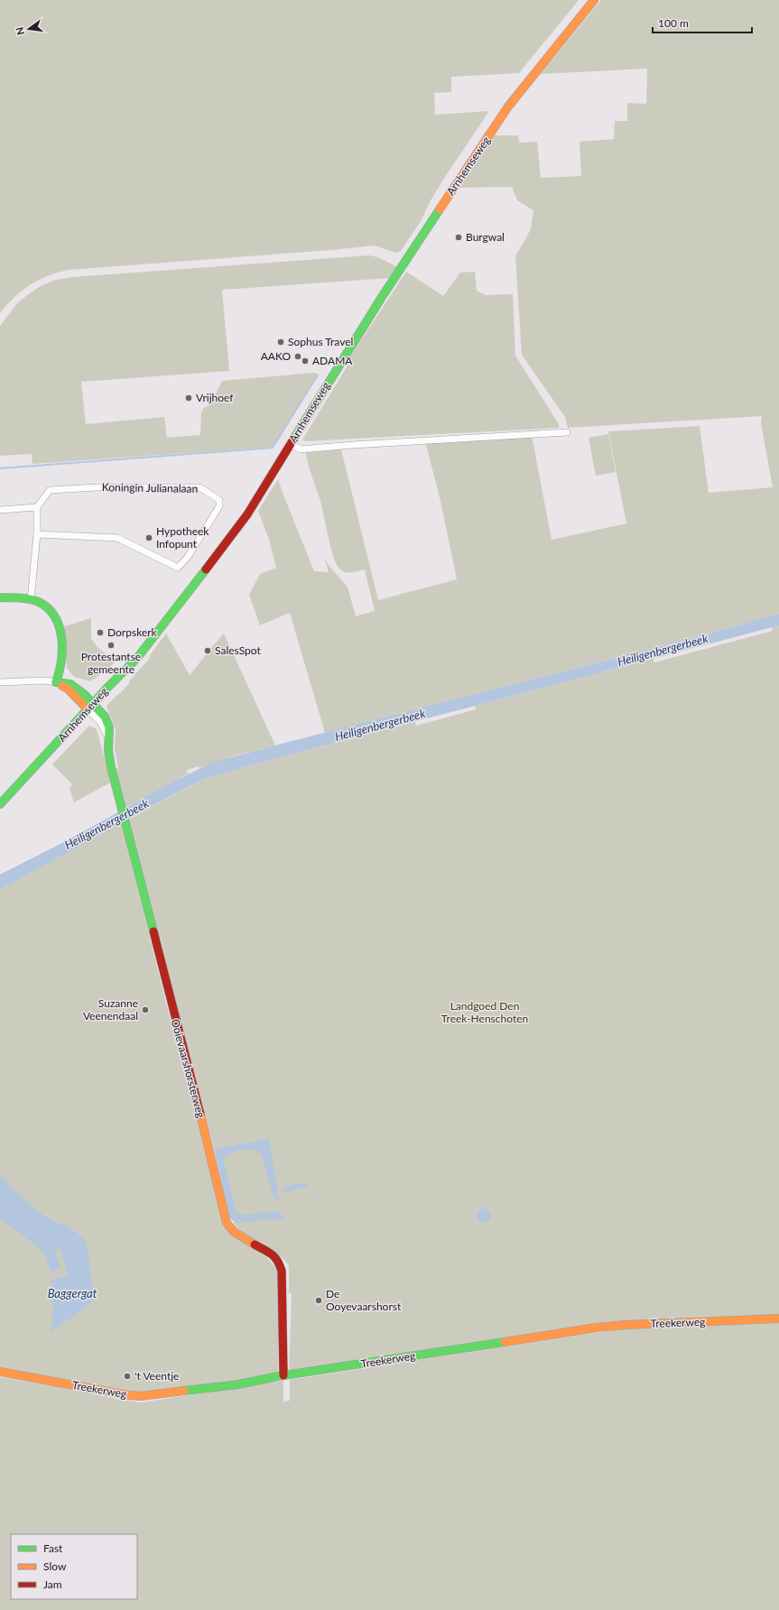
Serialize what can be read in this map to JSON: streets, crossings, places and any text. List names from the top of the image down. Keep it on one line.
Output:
{"streets":{"street":["Arnhemseweg","Koningin Julianalaan","Ooievaarshorsterweg","Treekerweg"]},"crossings":[["Arnhemseweg","Ooievaarshorsterweg"],["Ooievaarshorsterweg","Treekerweg"]],"water":["Heiligenbergerbeek","Baggergat"],"parks":["Landgoed Den Treek-Henschoten"],"places":["Burgwal","Sophus Travel","AAKO","ADAMA","Vrijhoef","Hypotheek Infopunt","Dorpskerk","Protestantse gemeente","SalesSpot","Suzanne Veenendaal","De Ooyevaarshorst","'t Veentje"],"legend":["Fast","Slow","Jam"],"scale_bar":"100 m","north":"left"}
